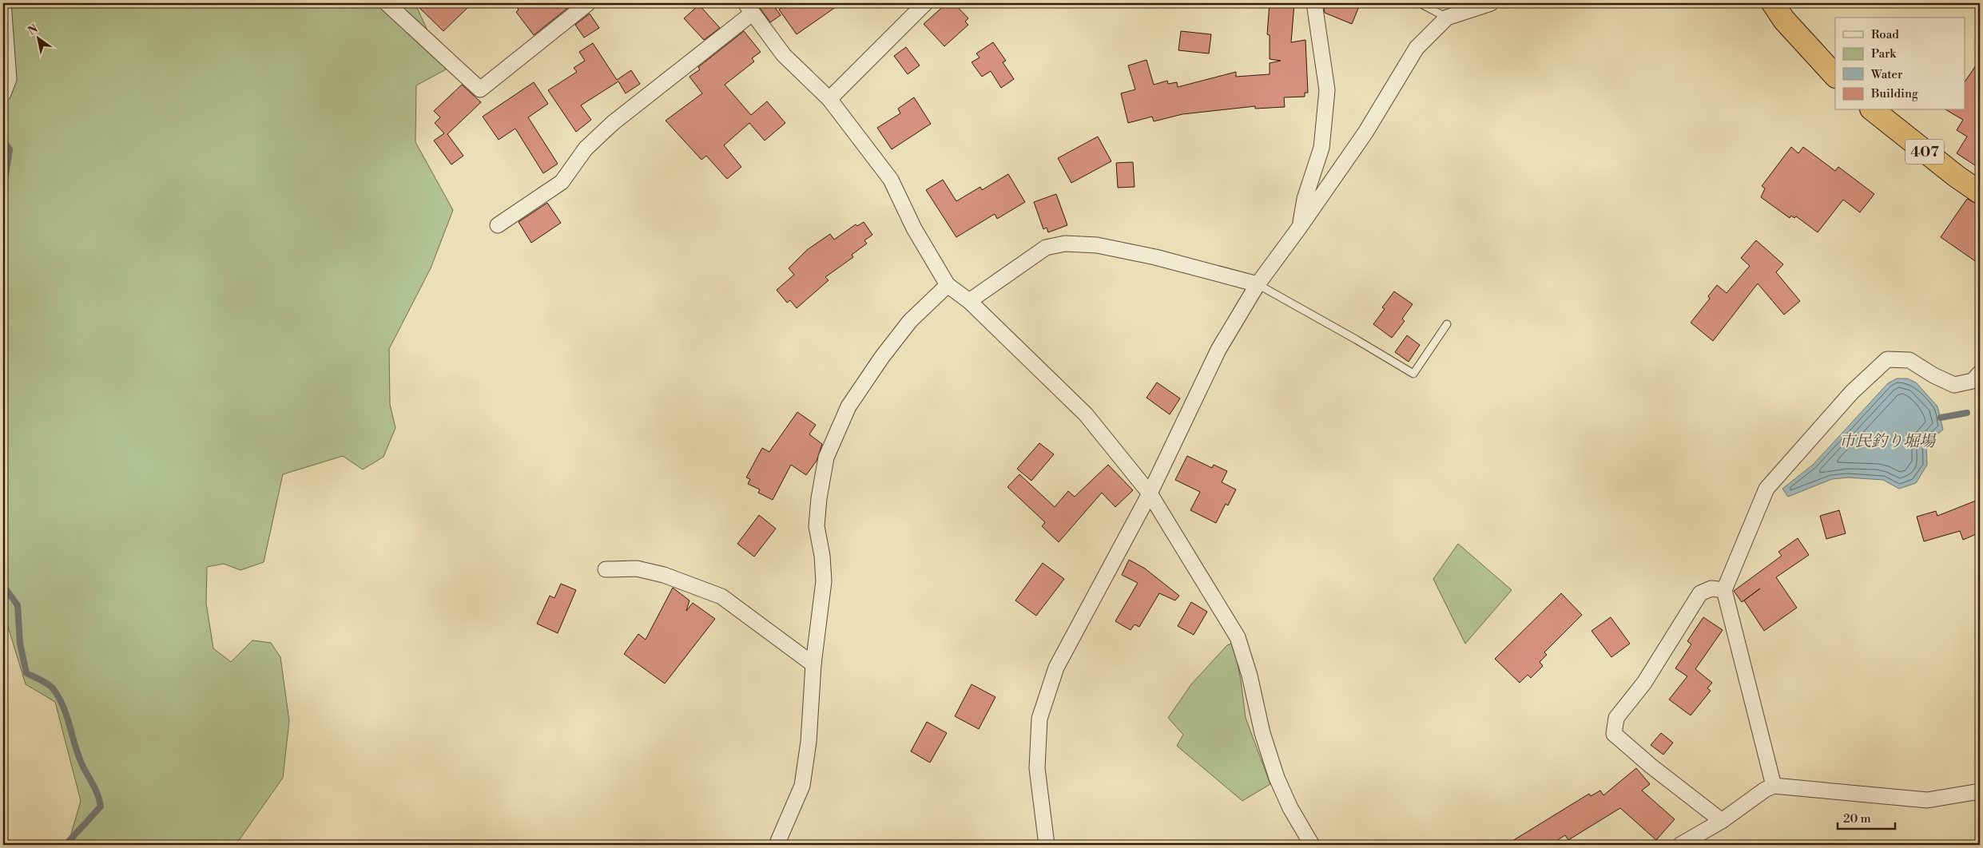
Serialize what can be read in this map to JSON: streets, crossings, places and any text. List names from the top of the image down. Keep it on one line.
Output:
{"streets":{"highway":["407"]},"water":["市民釣り堀場"],"legend":["Road","Park","Water","Building"],"scale_bar":"20 m","north":"top left"}
